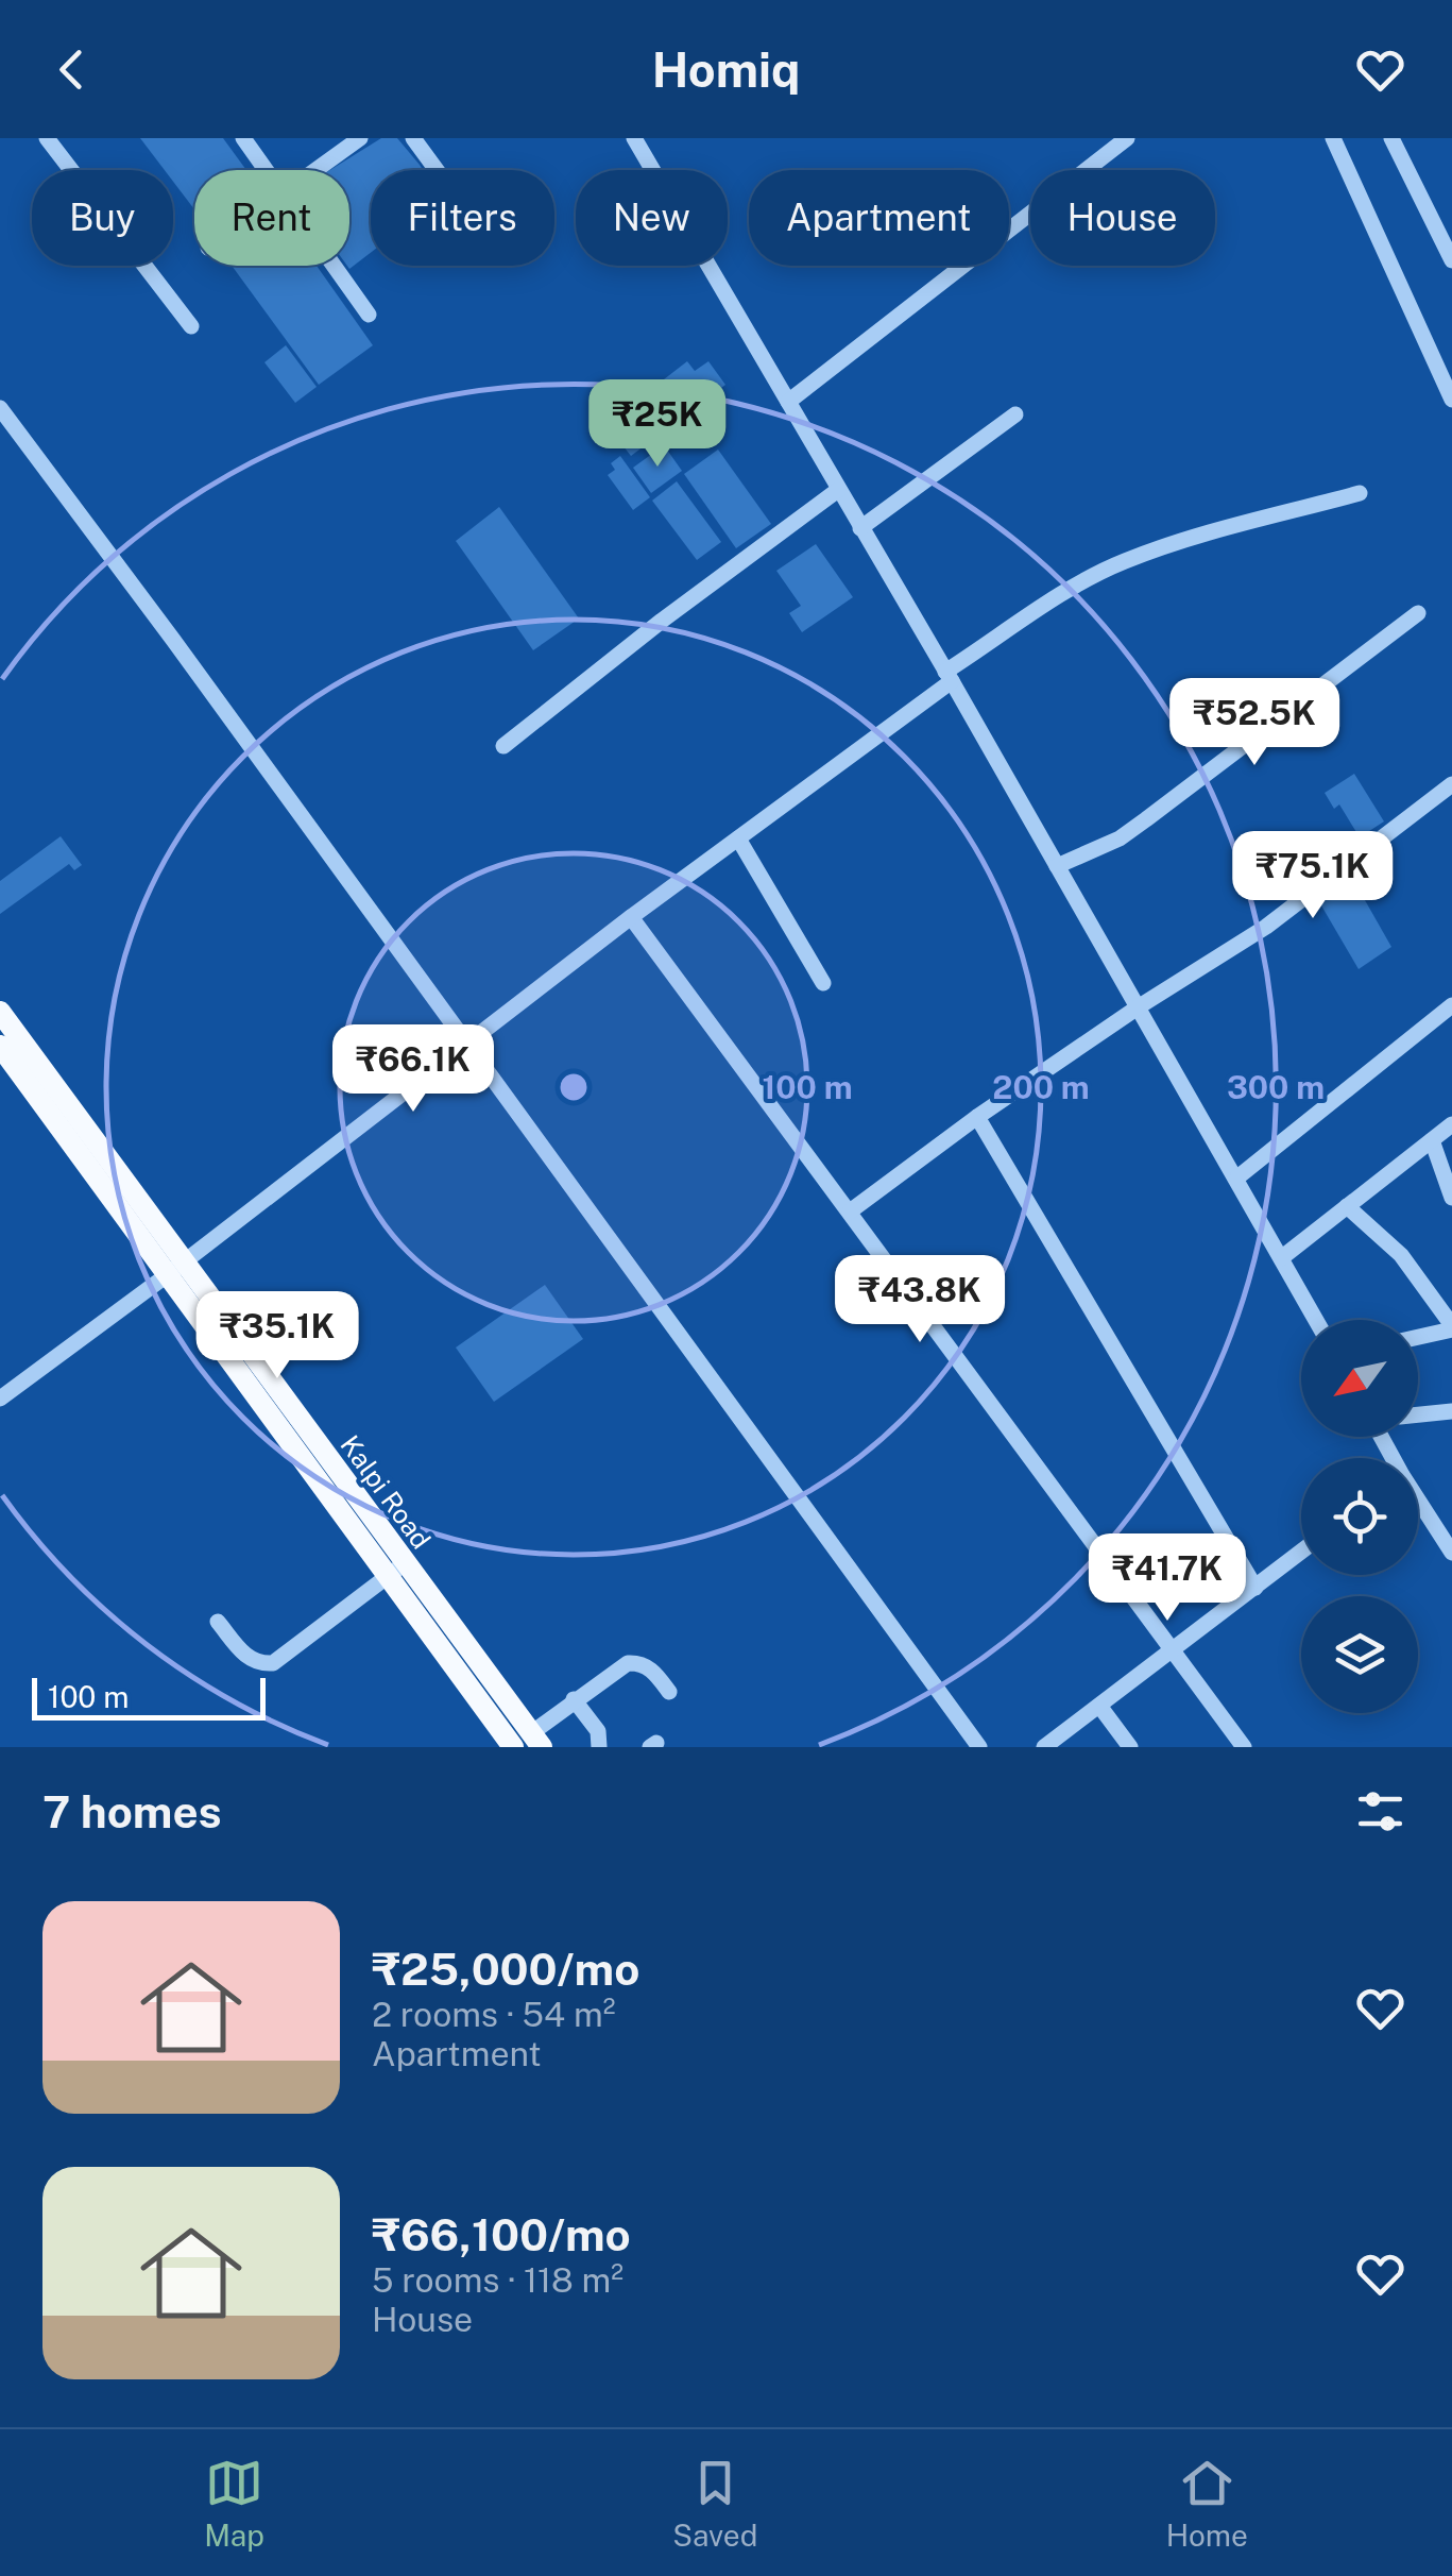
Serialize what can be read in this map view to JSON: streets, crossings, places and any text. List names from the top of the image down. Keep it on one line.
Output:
{"streets":{"main road":["Kalpi Road"]},"scale_bar":"100 m","north":"bottom left","page":{"header":"Homiq","chip":["Buy","Rent","Filters","New","Apartment","House"],"price":["₹25K","₹52.5K","₹75.1K","₹66.1K","₹43.8K","₹35.1K","₹41.7K"],"scale":"100 m","heading":"7 homes","list":[{"name":"₹25,000/mo","note":"2 rooms · 54 m² · Apartment"},{"name":"₹66,100/mo","note":"5 rooms · 118 m² · House"}],"tabs":["Map","Saved","Home"]},"rings":["100 m","200 m","300 m"]}
